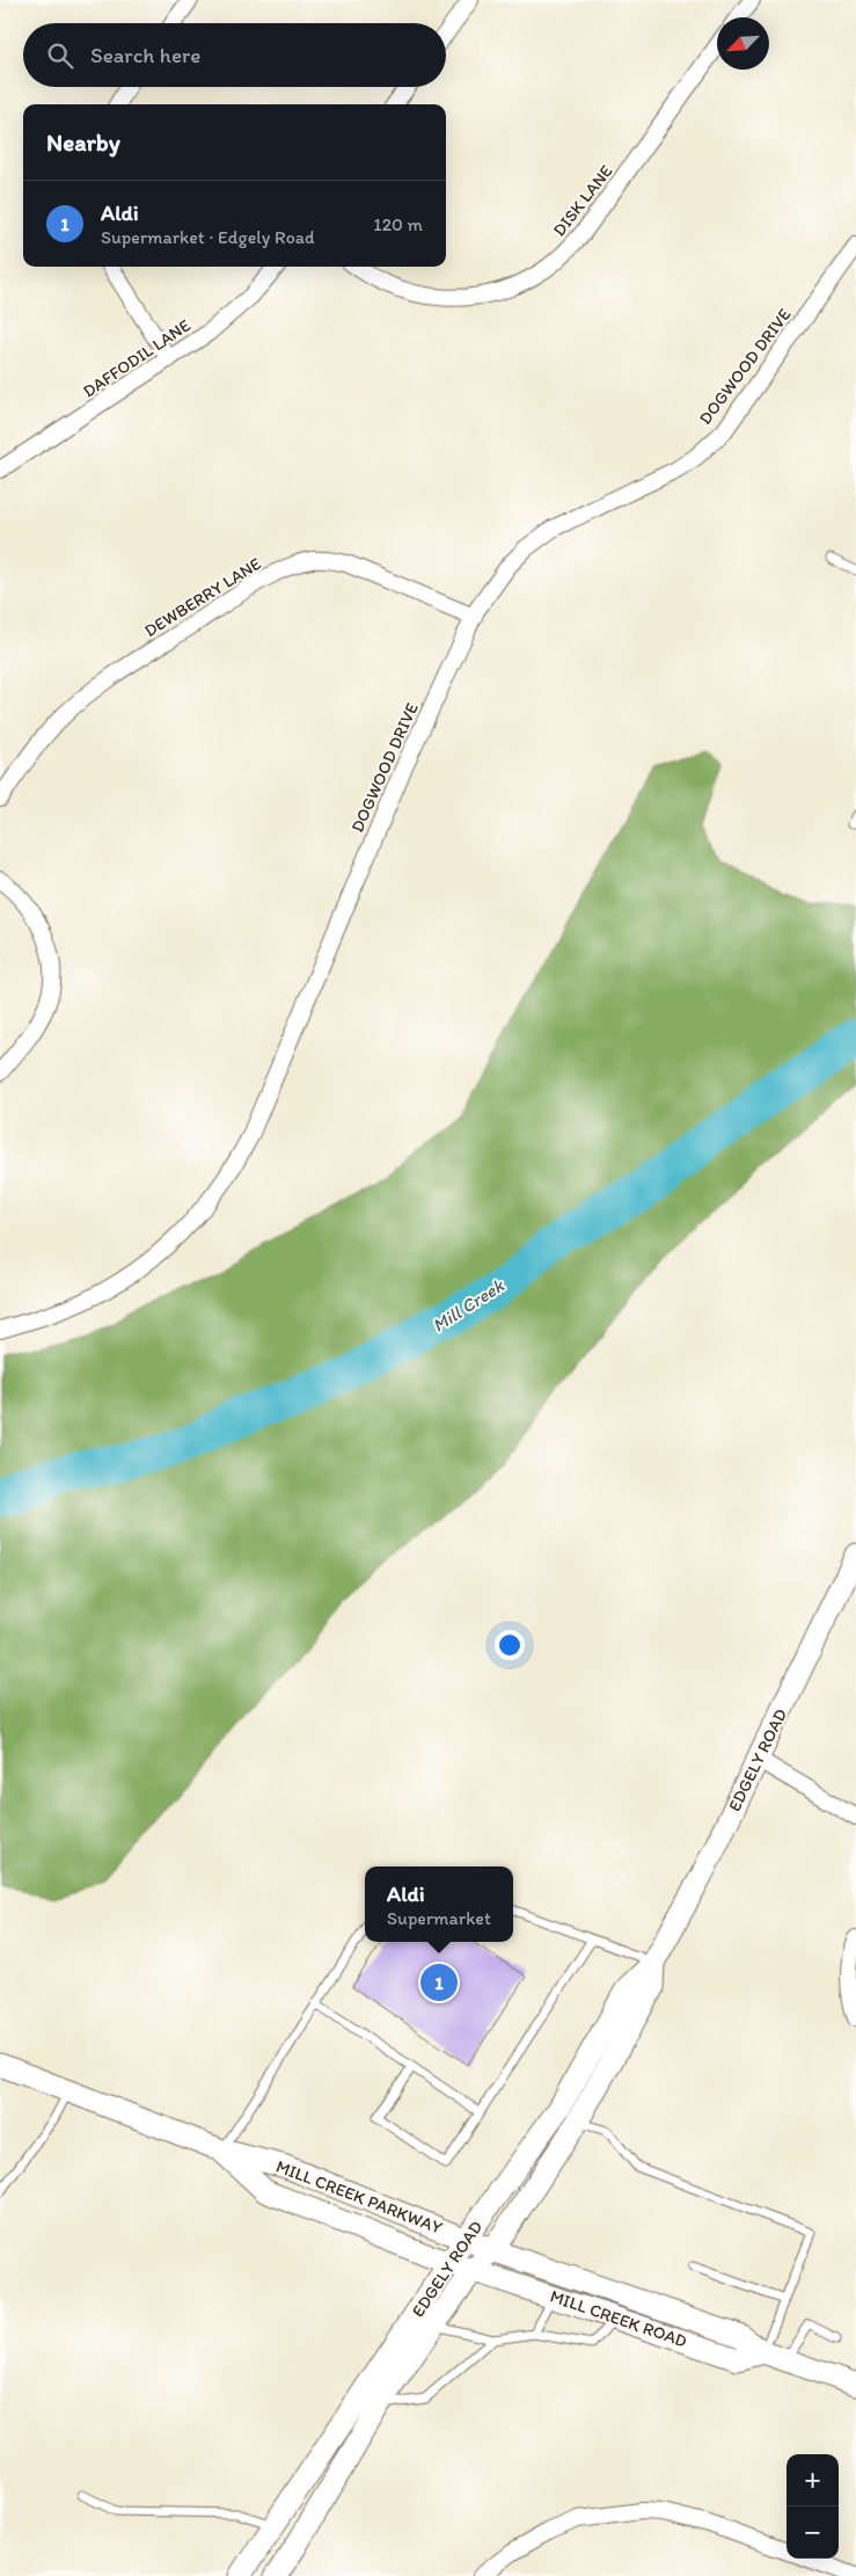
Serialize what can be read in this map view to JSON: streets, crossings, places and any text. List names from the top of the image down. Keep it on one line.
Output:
{"streets":{"main road":["EDGELY ROAD","MILL CREEK PARKWAY","MILL CREEK ROAD"],"street":["DISK LANE","DAFFODIL LANE","DOGWOOD DRIVE","DEWBERRY LANE"]},"crossings":[["DOGWOOD DRIVE","DEWBERRY LANE"],["EDGELY ROAD","MILL CREEK PARKWAY"],["EDGELY ROAD","MILL CREEK ROAD"],["MILL CREEK PARKWAY","MILL CREEK ROAD"]],"water":["Mill Creek"],"north":"bottom left","page":{"search":"Search here","heading":"Nearby","list":[{"mark":"1","name":"Aldi","note":"Supermarket · Edgely Road","value":"120 m"}],"popup":["Aldi","Supermarket"],"pins":"1","map_buttons":["+","−"]}}
